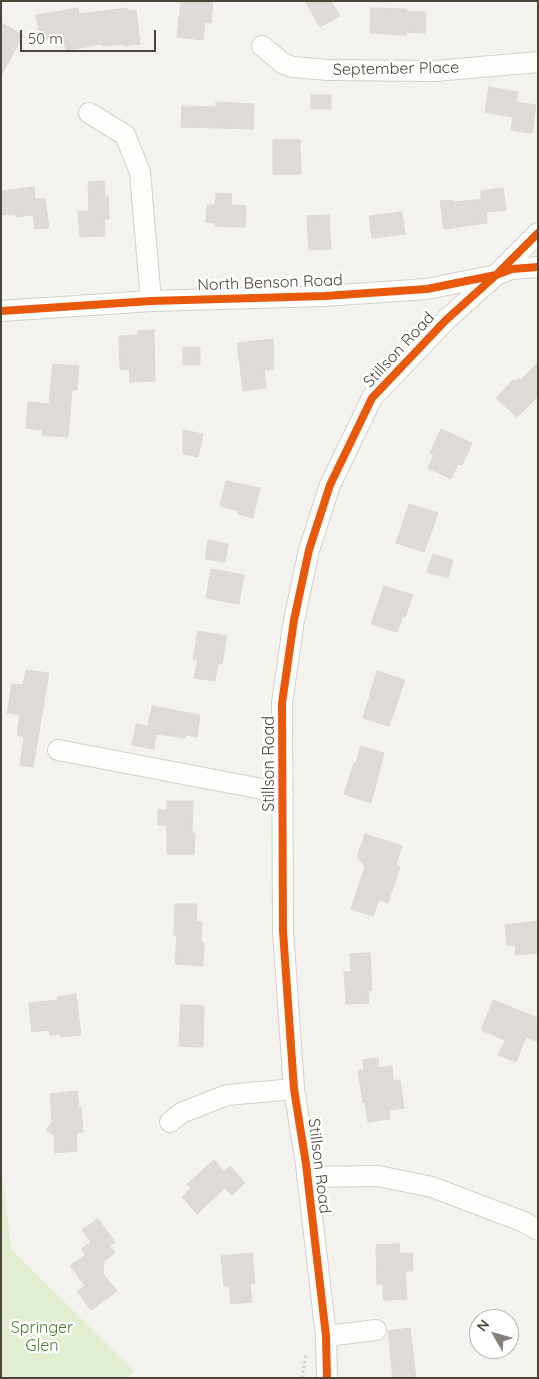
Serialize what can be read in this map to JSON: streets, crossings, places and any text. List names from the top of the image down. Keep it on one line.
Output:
{"streets":{"street":["September Place","North Benson Road","Stillson Road"]},"crossings":[["North Benson Road","Stillson Road"]],"parks":["Springer Glen"],"scale_bar":"50 m","north":"top left"}
